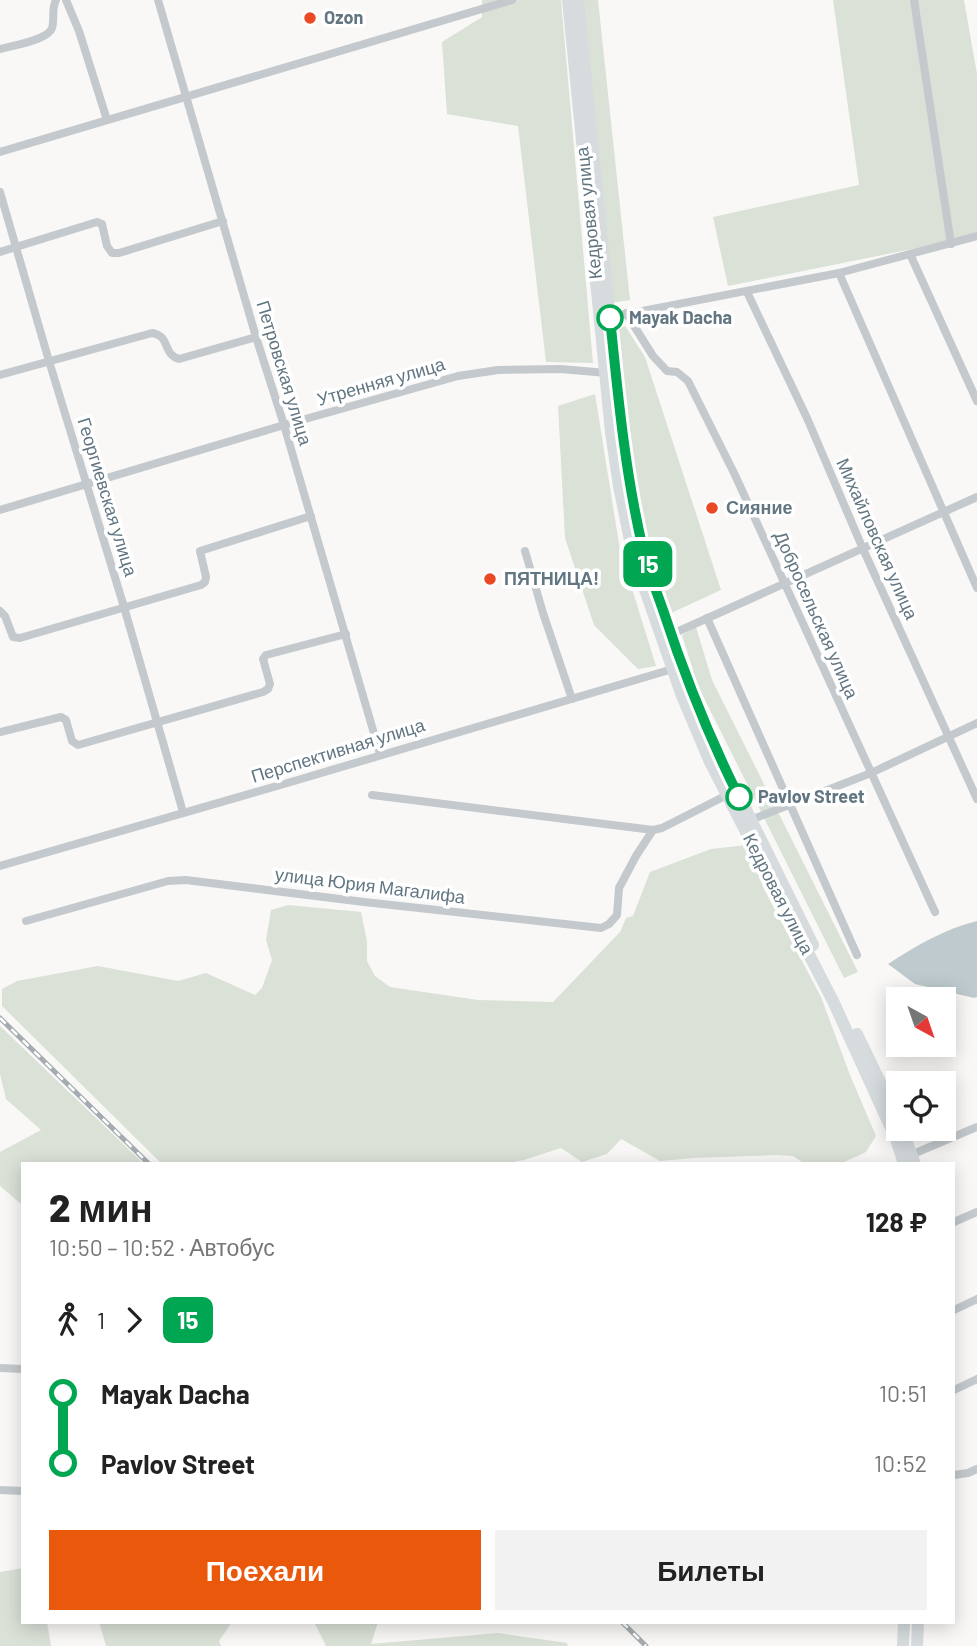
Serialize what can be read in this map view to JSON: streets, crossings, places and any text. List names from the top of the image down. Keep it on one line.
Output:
{"streets":{"main road":["Кедровая улица"],"street":["Петровская улица","Утренняя улица","Георгиевская улица","Михайловская улица","Добросельская улица","Перспективная улица","улица Юрия Магалифа"]},"crossings":[["Кедровая улица","Утренняя улица"],["Кедровая улица","Перспективная улица"],["Петровская улица","Утренняя улица"],["Петровская улица","Перспективная улица"],["Утренняя улица","Георгиевская улица"],["Георгиевская улица","Перспективная улица"]],"places":["Ozon","Mayak Dacha","Сияние","ПЯТНИЦА!","Pavlov Street"],"lines":["bus line 15"],"north":"bottom right","page":{"on_map":"15","heading":["2 мин","10:50 – 10:52 · Автобус","128 ₽"],"legs":["1","15"],"list":[{"name":"Mayak Dacha","value":"10:51"},{"name":"Pavlov Street","value":"10:52"}],"buttons":["Поехали","Билеты"]}}
